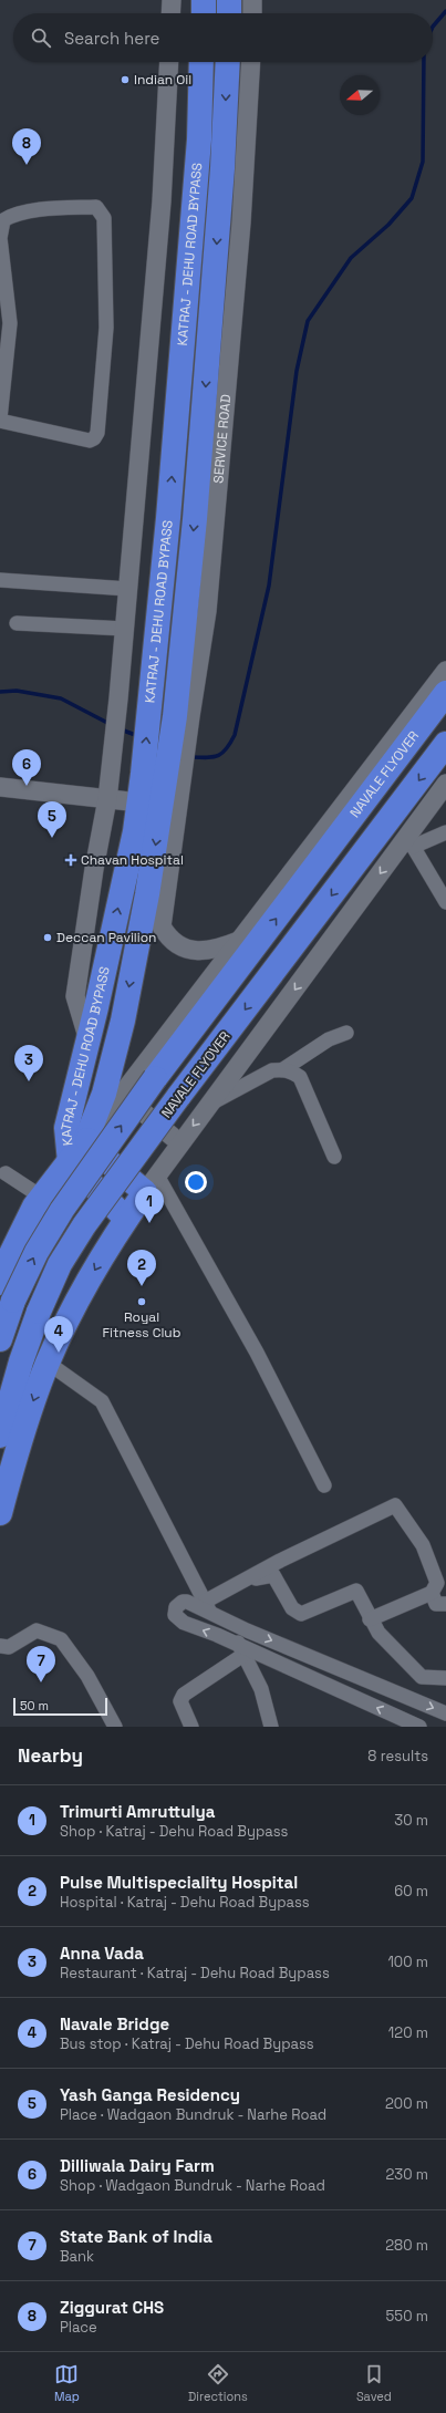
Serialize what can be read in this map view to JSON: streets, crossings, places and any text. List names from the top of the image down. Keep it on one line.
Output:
{"streets":{"highway":["KATRAJ - DEHU ROAD BYPASS","NAVALE FLYOVER"],"street":["SERVICE ROAD"]},"crossings":[["KATRAJ - DEHU ROAD BYPASS","SERVICE ROAD"],["KATRAJ - DEHU ROAD BYPASS","NAVALE FLYOVER"]],"places":{"other":["Indian Oil","Deccan Pavilion","Royal Fitness Club"],"health":["Chavan Hospital"]},"scale_bar":"50 m","north":"left","page":{"search":"Search here","pins":["8","6","5","3","1","2","4","7"],"scale":"50 m","heading":["Nearby","8 results"],"list":[{"mark":"1","name":"Trimurti Amruttulya","note":"Shop · Katraj - Dehu Road Bypass","value":"30 m"},{"mark":"2","name":"Pulse Multispeciality Hospital","note":"Hospital · Katraj - Dehu Road Bypass","value":"60 m"},{"mark":"3","name":"Anna Vada","note":"Restaurant · Katraj - Dehu Road Bypass","value":"100 m"},{"mark":"4","name":"Navale Bridge","note":"Bus stop · Katraj - Dehu Road Bypass","value":"120 m"},{"mark":"5","name":"Yash Ganga Residency","note":"Place · Wadgaon Bundruk - Narhe Road","value":"200 m"},{"mark":"6","name":"Dilliwala Dairy Farm","note":"Shop · Wadgaon Bundruk - Narhe Road","value":"230 m"},{"mark":"7","name":"State Bank of India","note":"Bank","value":"280 m"},{"mark":"8","name":"Ziggurat CHS","note":"Place","value":"550 m"}],"nav":["Map","Directions","Saved"]}}
